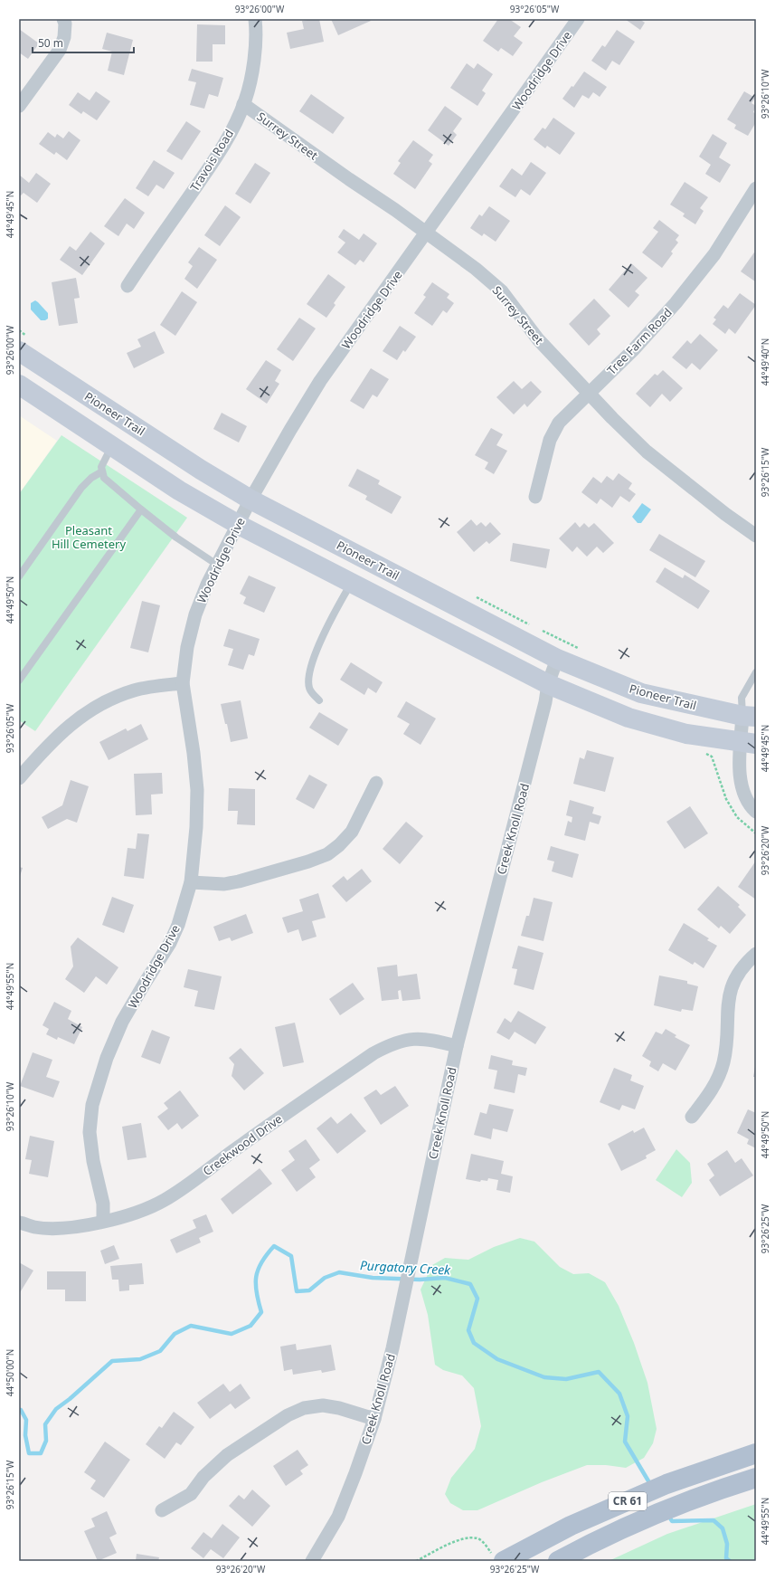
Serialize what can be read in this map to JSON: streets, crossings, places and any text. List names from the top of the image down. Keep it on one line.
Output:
{"streets":{"main road":["Pioneer Trail","CR 61"],"street":["Woodridge Drive","Surrey Street","Travois Road","Tree Farm Road","Creek Knoll Road","Creekwood Drive"]},"crossings":[["Woodridge Drive","Surrey Street"],["Woodridge Drive","Pioneer Trail"],["Woodridge Drive","Creekwood Drive"],["Surrey Street","Travois Road"],["Surrey Street","Tree Farm Road"],["Pioneer Trail","Creek Knoll Road"],["Creek Knoll Road","Creekwood Drive"]],"water":["Purgatory Creek"],"parks":["Pleasant Hill Cemetery"],"scale_bar":"50 m","coordinates":["93°26'00\"W","93°26'05\"W","93°26'10\"W","44°49'45\"N","44°49'40\"N","93°26'15\"W","44°49'50\"N","93°26'20\"W","44°49'55\"N","93°26'25\"W","44°50'00\"N"]}
